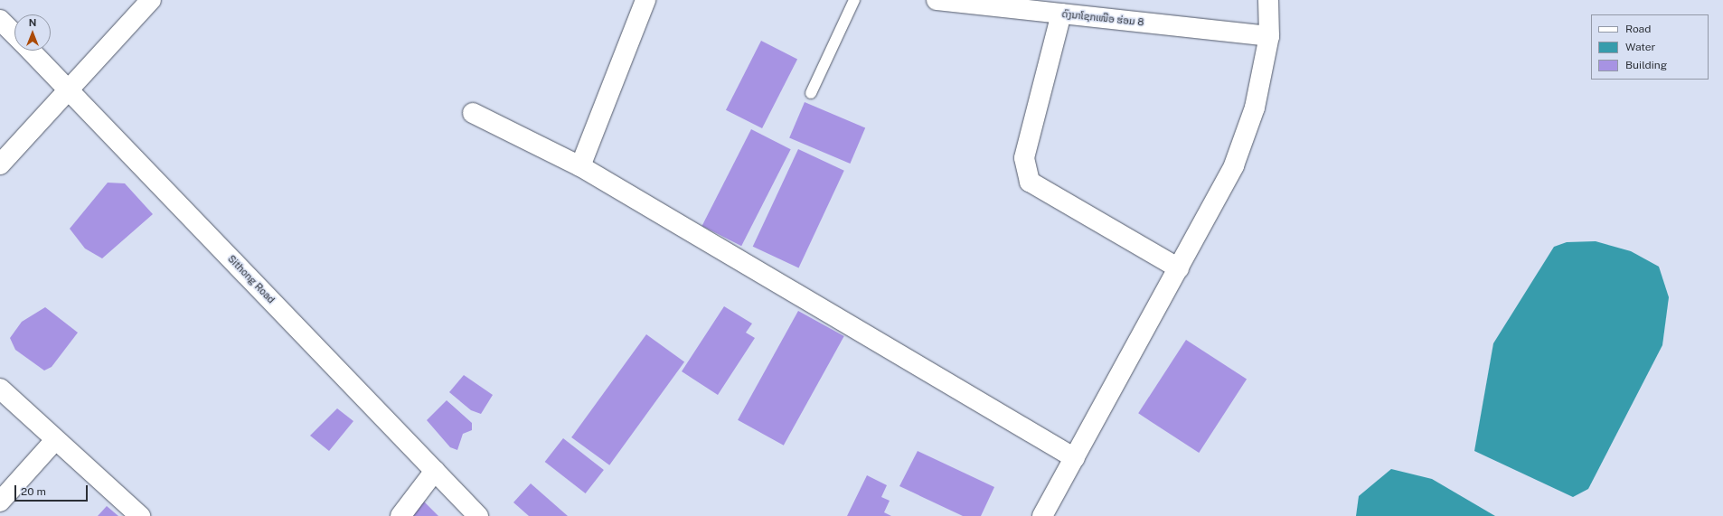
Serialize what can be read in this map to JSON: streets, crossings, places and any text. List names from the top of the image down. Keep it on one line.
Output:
{"streets":{"street":["ດົງນາໂຊກເໜືອ ຮ່ອມ 8","Sithong Road"]},"legend":["Road","Water","Building"],"scale_bar":"20 m","north":"top"}
